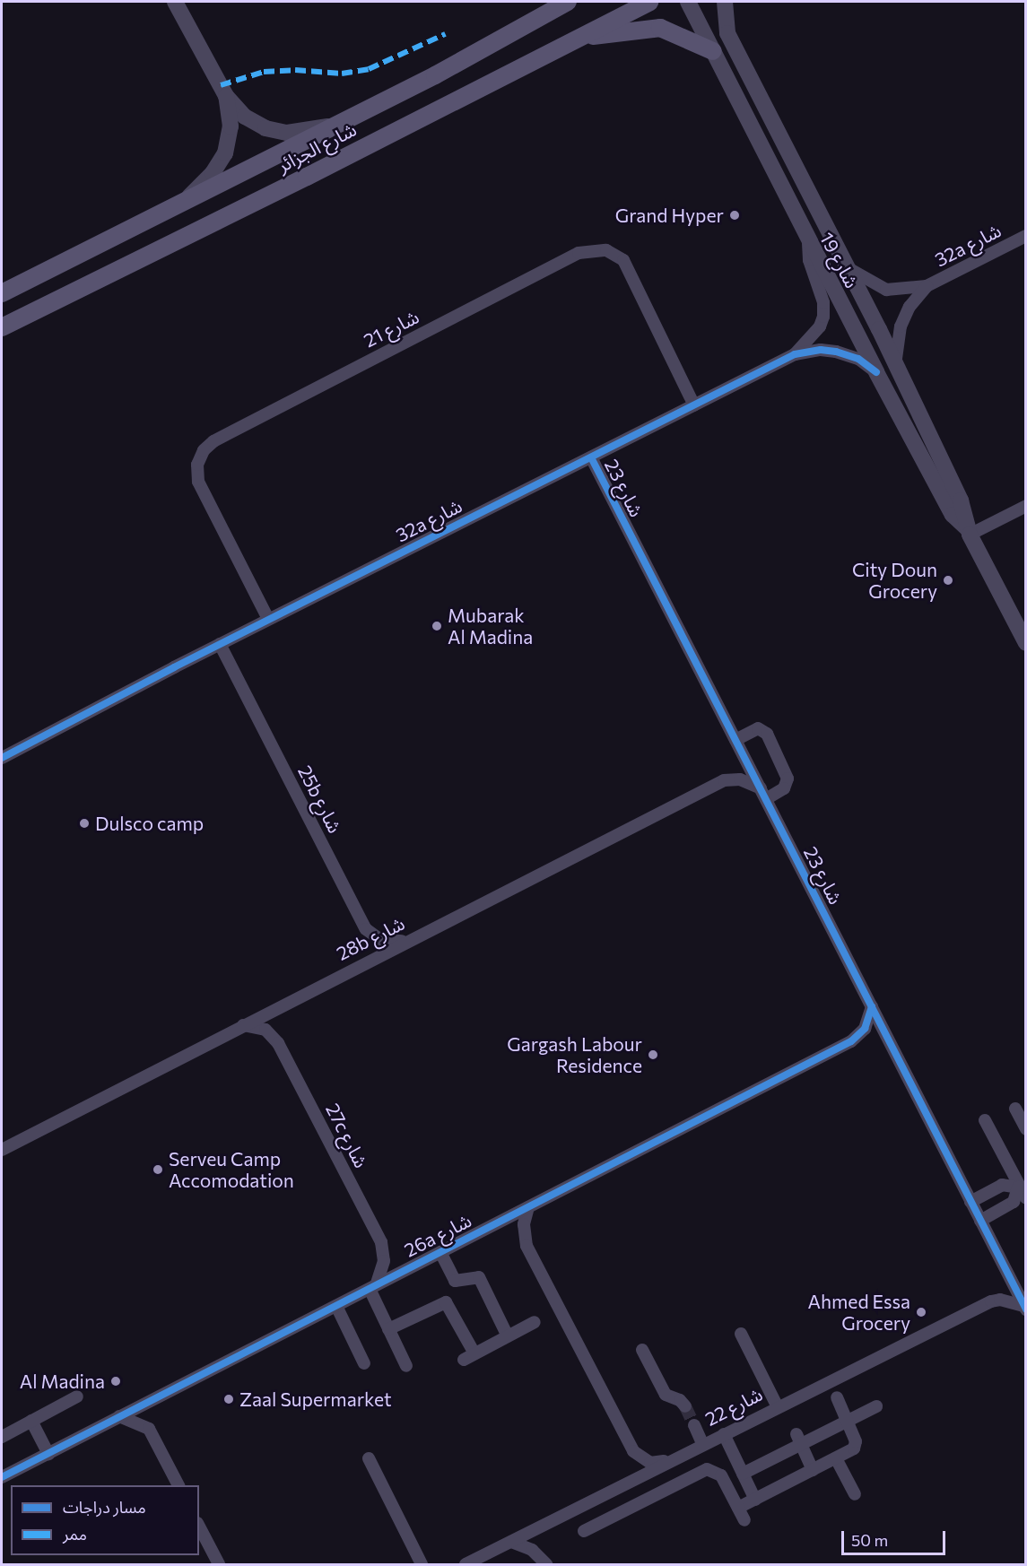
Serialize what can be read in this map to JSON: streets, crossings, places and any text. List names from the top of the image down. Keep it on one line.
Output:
{"streets":{"main road":["شارع الجزائر"],"street":["32a شارع","شارع 19","شارع 21","شارع 23","25b شارع","28b شارع","27c شارع","26a شارع","شارع 22"]},"crossings":[["32a شارع","شارع 19"],["32a شارع","شارع 21"],["32a شارع","شارع 23"],["32a شارع","25b شارع"],["شارع 23","28b شارع"],["شارع 23","26a شارع"],["شارع 23","شارع 22"],["25b شارع","28b شارع"],["28b شارع","27c شارع"],["27c شارع","26a شارع"]],"places":["Grand Hyper","City Doun Grocery","Mubarak Al Madina","Dulsco camp","Gargash Labour Residence","Serveu Camp Accomodation","Ahmed Essa Grocery","Al Madina","Zaal Supermarket"],"legend":["مسار دراجات","ممر"],"scale_bar":"50 m"}
